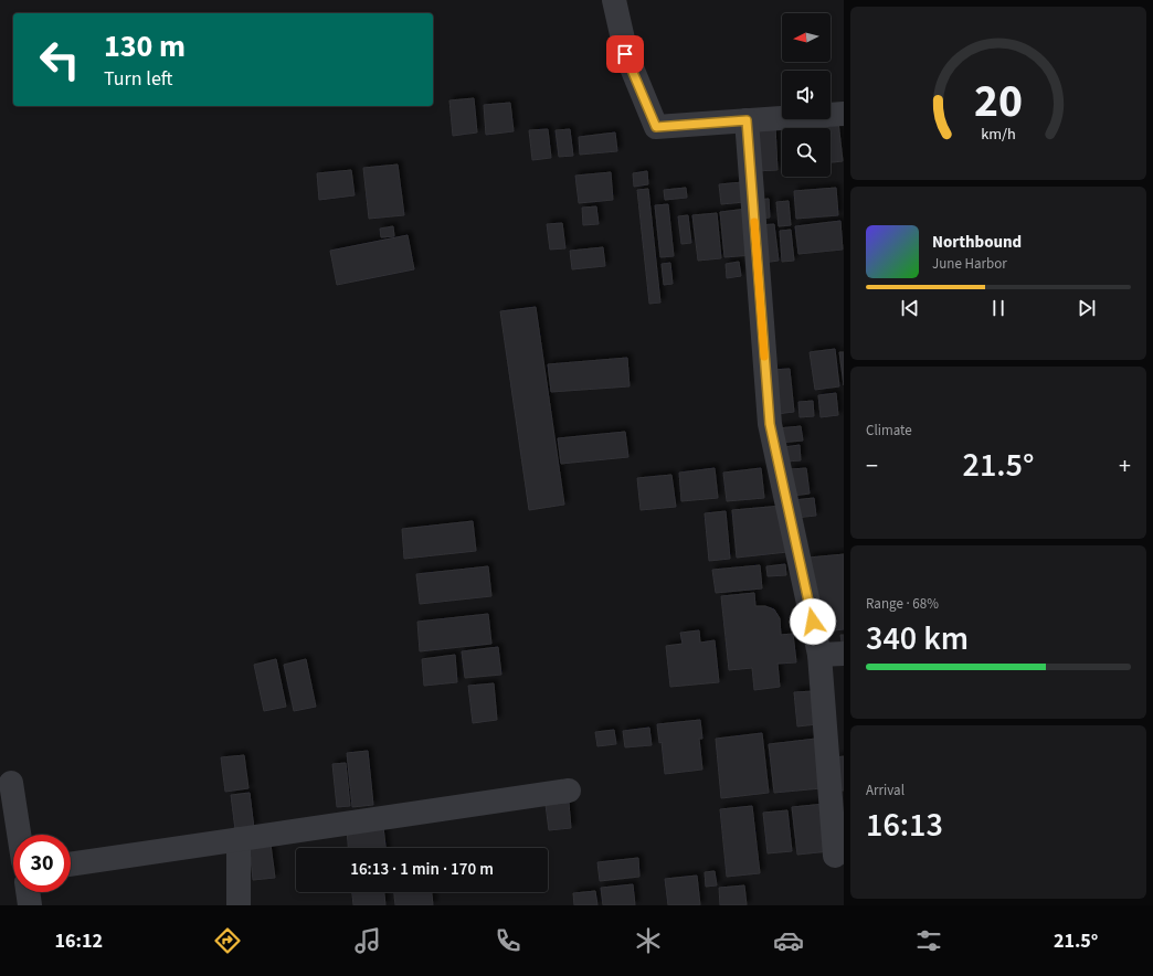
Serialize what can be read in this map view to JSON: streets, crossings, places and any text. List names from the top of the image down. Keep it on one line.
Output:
{"north":"left","page":{"turn":["130 m","Turn left"],"song":["Northbound","June Harbor"],"tile":["Climate",["Range · 68%","340 km"],["Arrival","16:13"]],"heat":["−","21.5°","+"],"limit":"30","trip":"16:13 · 1 min · 170 m","tabs":["16:12","21.5°"],"gauge":["20","km/h"]}}
